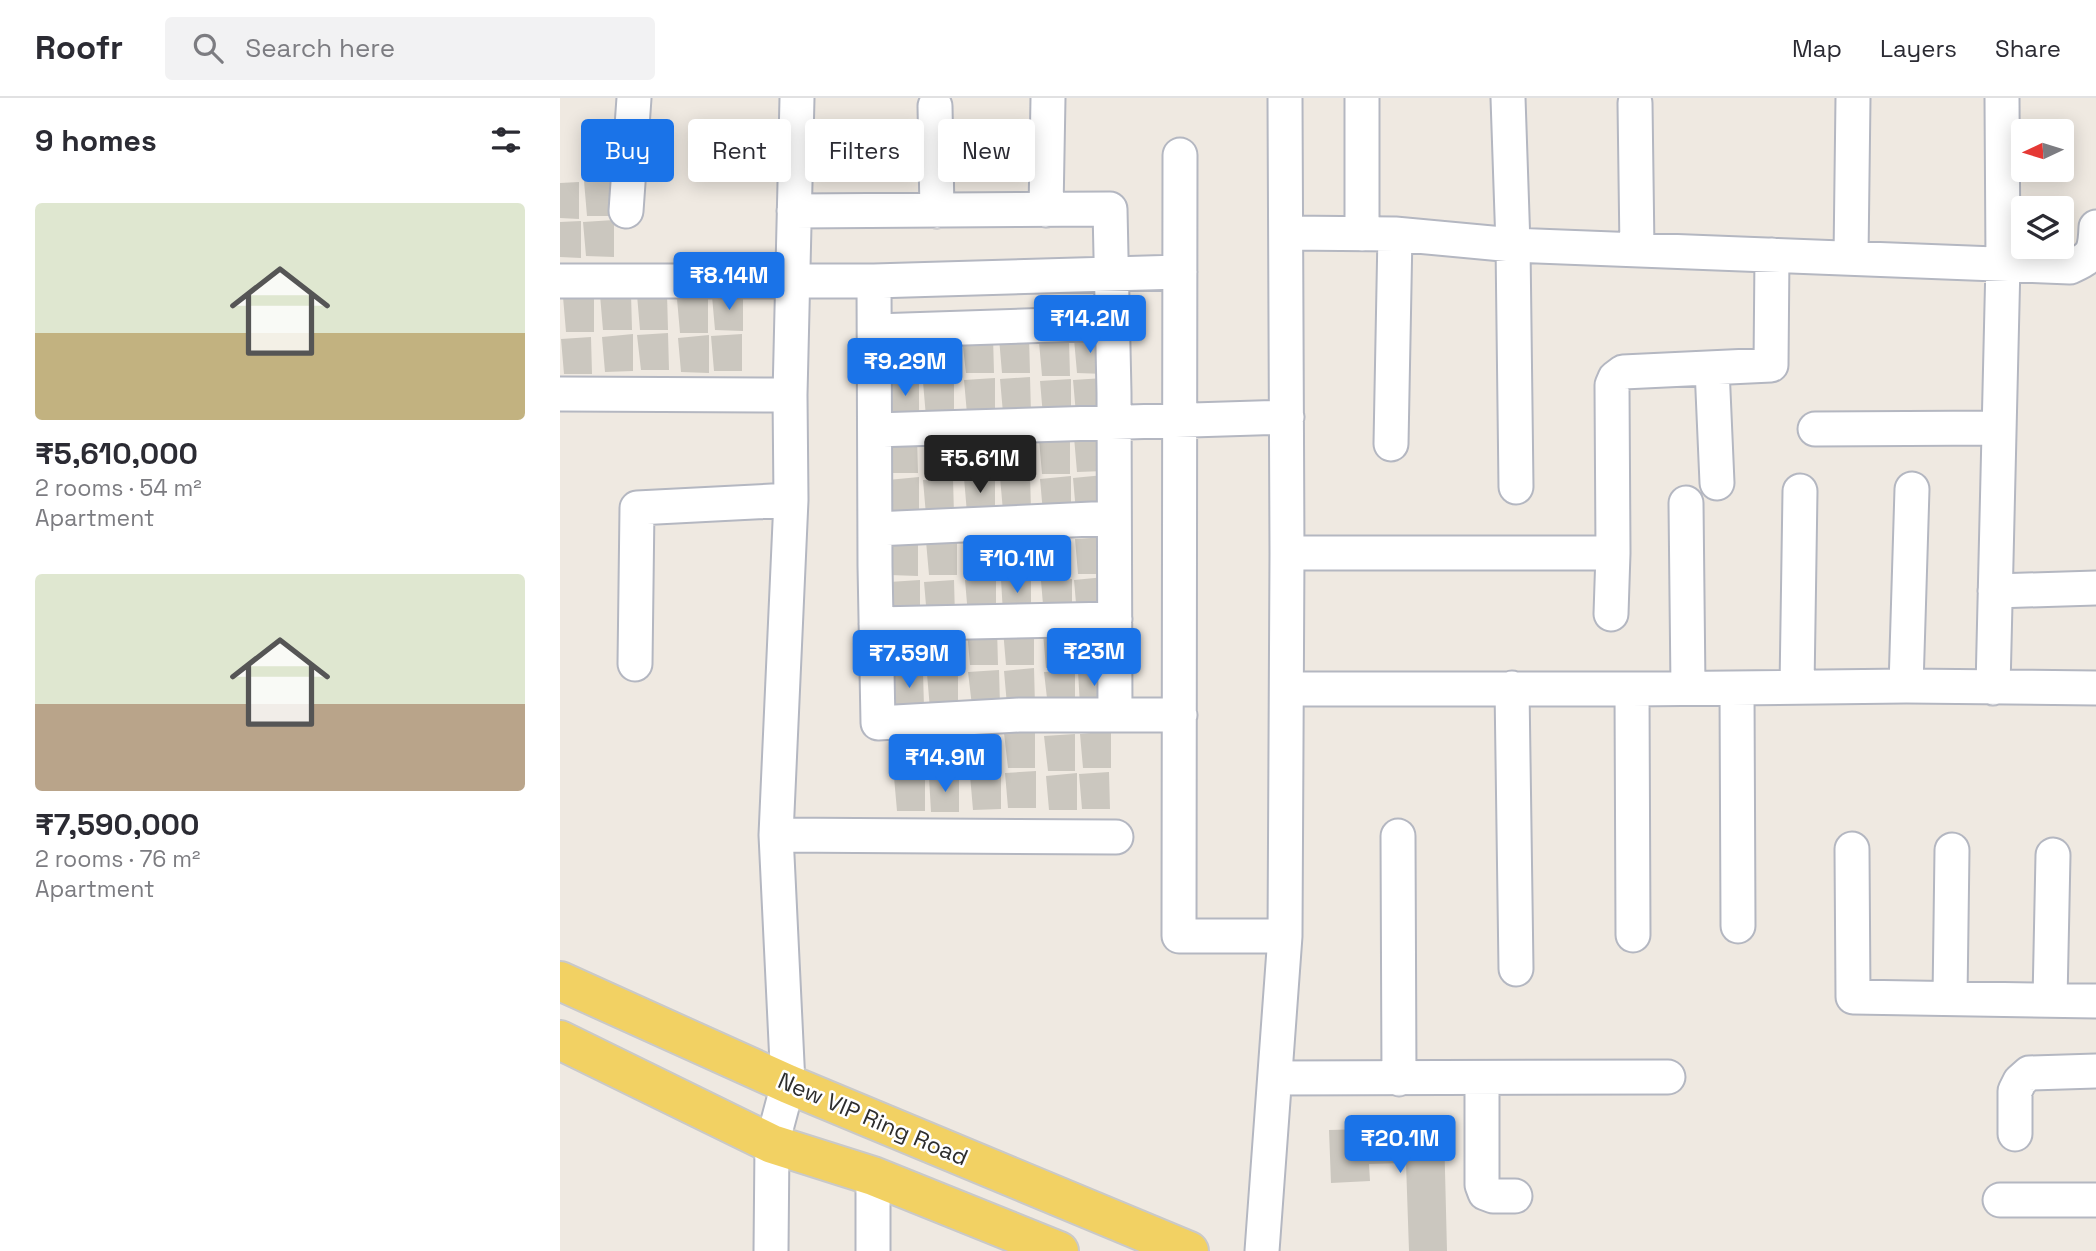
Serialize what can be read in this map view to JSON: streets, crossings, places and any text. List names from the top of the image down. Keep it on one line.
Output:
{"streets":{"main road":["New VIP Ring Road"]},"north":"left","page":{"header":"Roofr","search":"Search here","nav":["Map","Layers","Share"],"heading":"9 homes","chip":["Buy","Rent","Filters","New"],"list":[{"name":"₹5,610,000","note":"2 rooms · 54 m² · Apartment"},{"name":"₹7,590,000","note":"2 rooms · 76 m² · Apartment"}],"price":["₹8.14M","₹14.2M","₹9.29M","₹5.61M","₹10.1M","₹23M","₹7.59M","₹14.9M","₹20.1M"]}}
